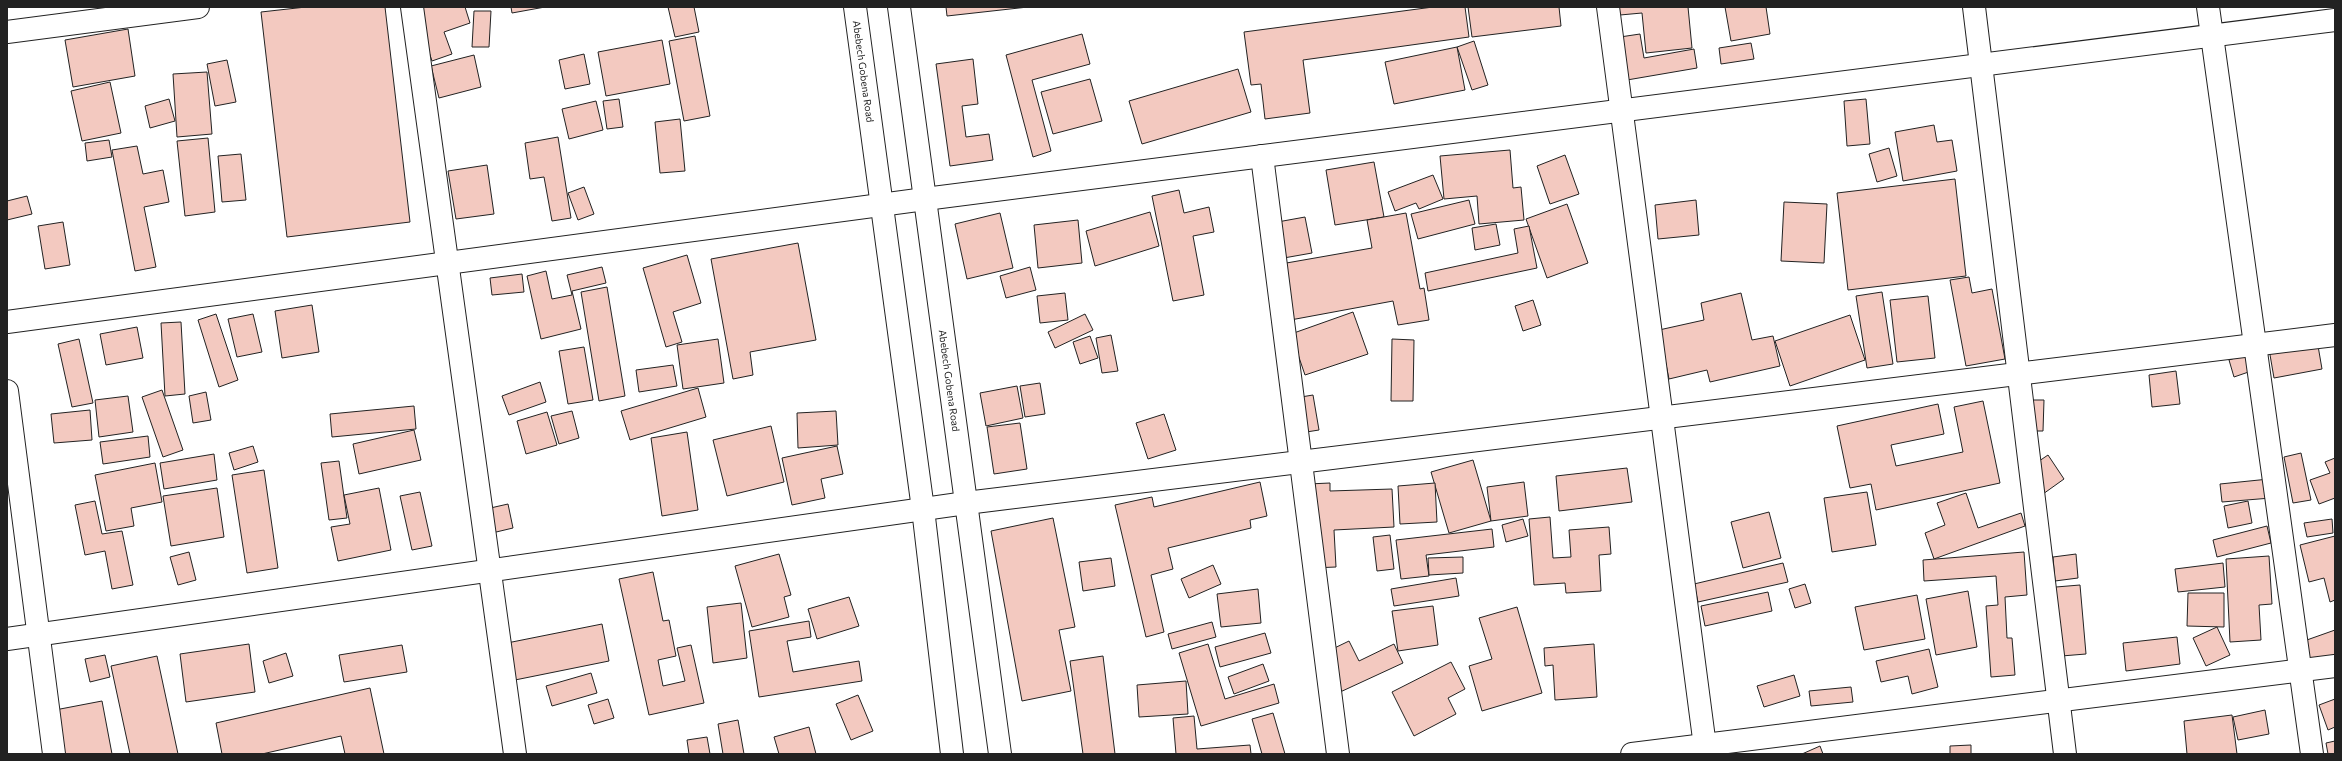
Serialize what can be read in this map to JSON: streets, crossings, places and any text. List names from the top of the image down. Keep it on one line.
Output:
{"streets":{"street":["Abebech Gobena Road"]}}
